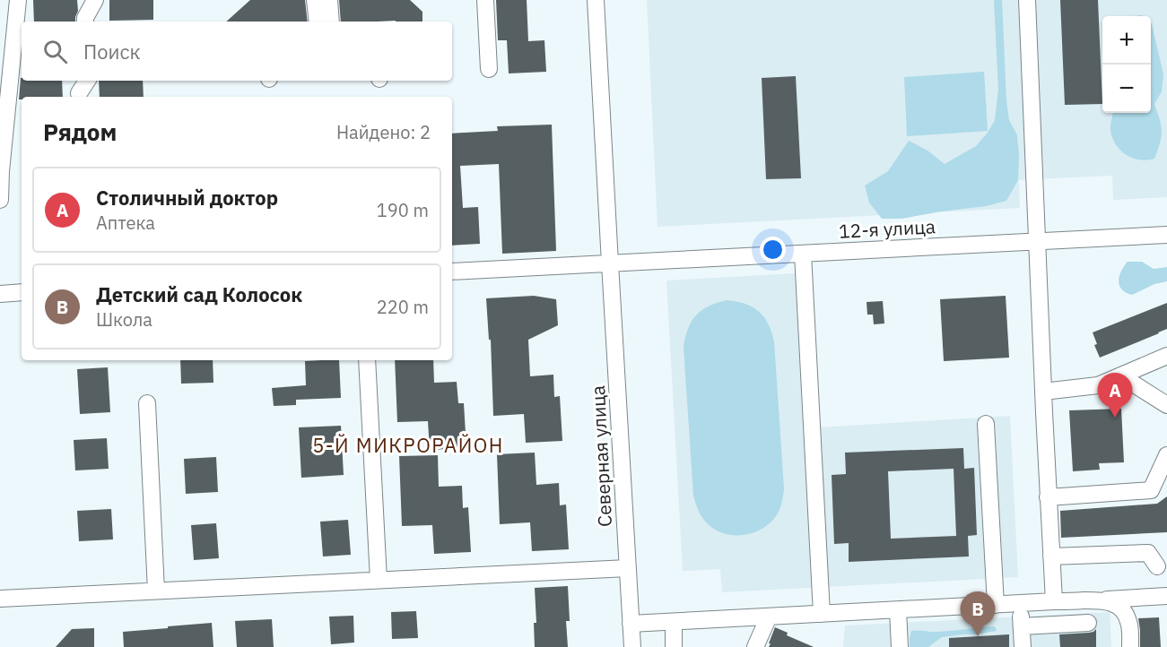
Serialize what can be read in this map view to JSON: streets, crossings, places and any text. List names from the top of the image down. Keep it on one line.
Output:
{"streets":{"street":["12-я улица","Северная улица"]},"crossings":[["12-я улица","Северная улица"]],"districts":["5-Й МИКРОРАЙОН"],"page":{"map_buttons":["+","−"],"search":"Поиск","heading":["Рядом","Найдено: 2"],"list":[{"mark":"A","name":"Столичный доктор","note":"Аптека","value":"190 m"},{"mark":"B","name":"Детский сад Колосок","note":"Школа","value":"220 m"}],"pins":["A","B"]}}
